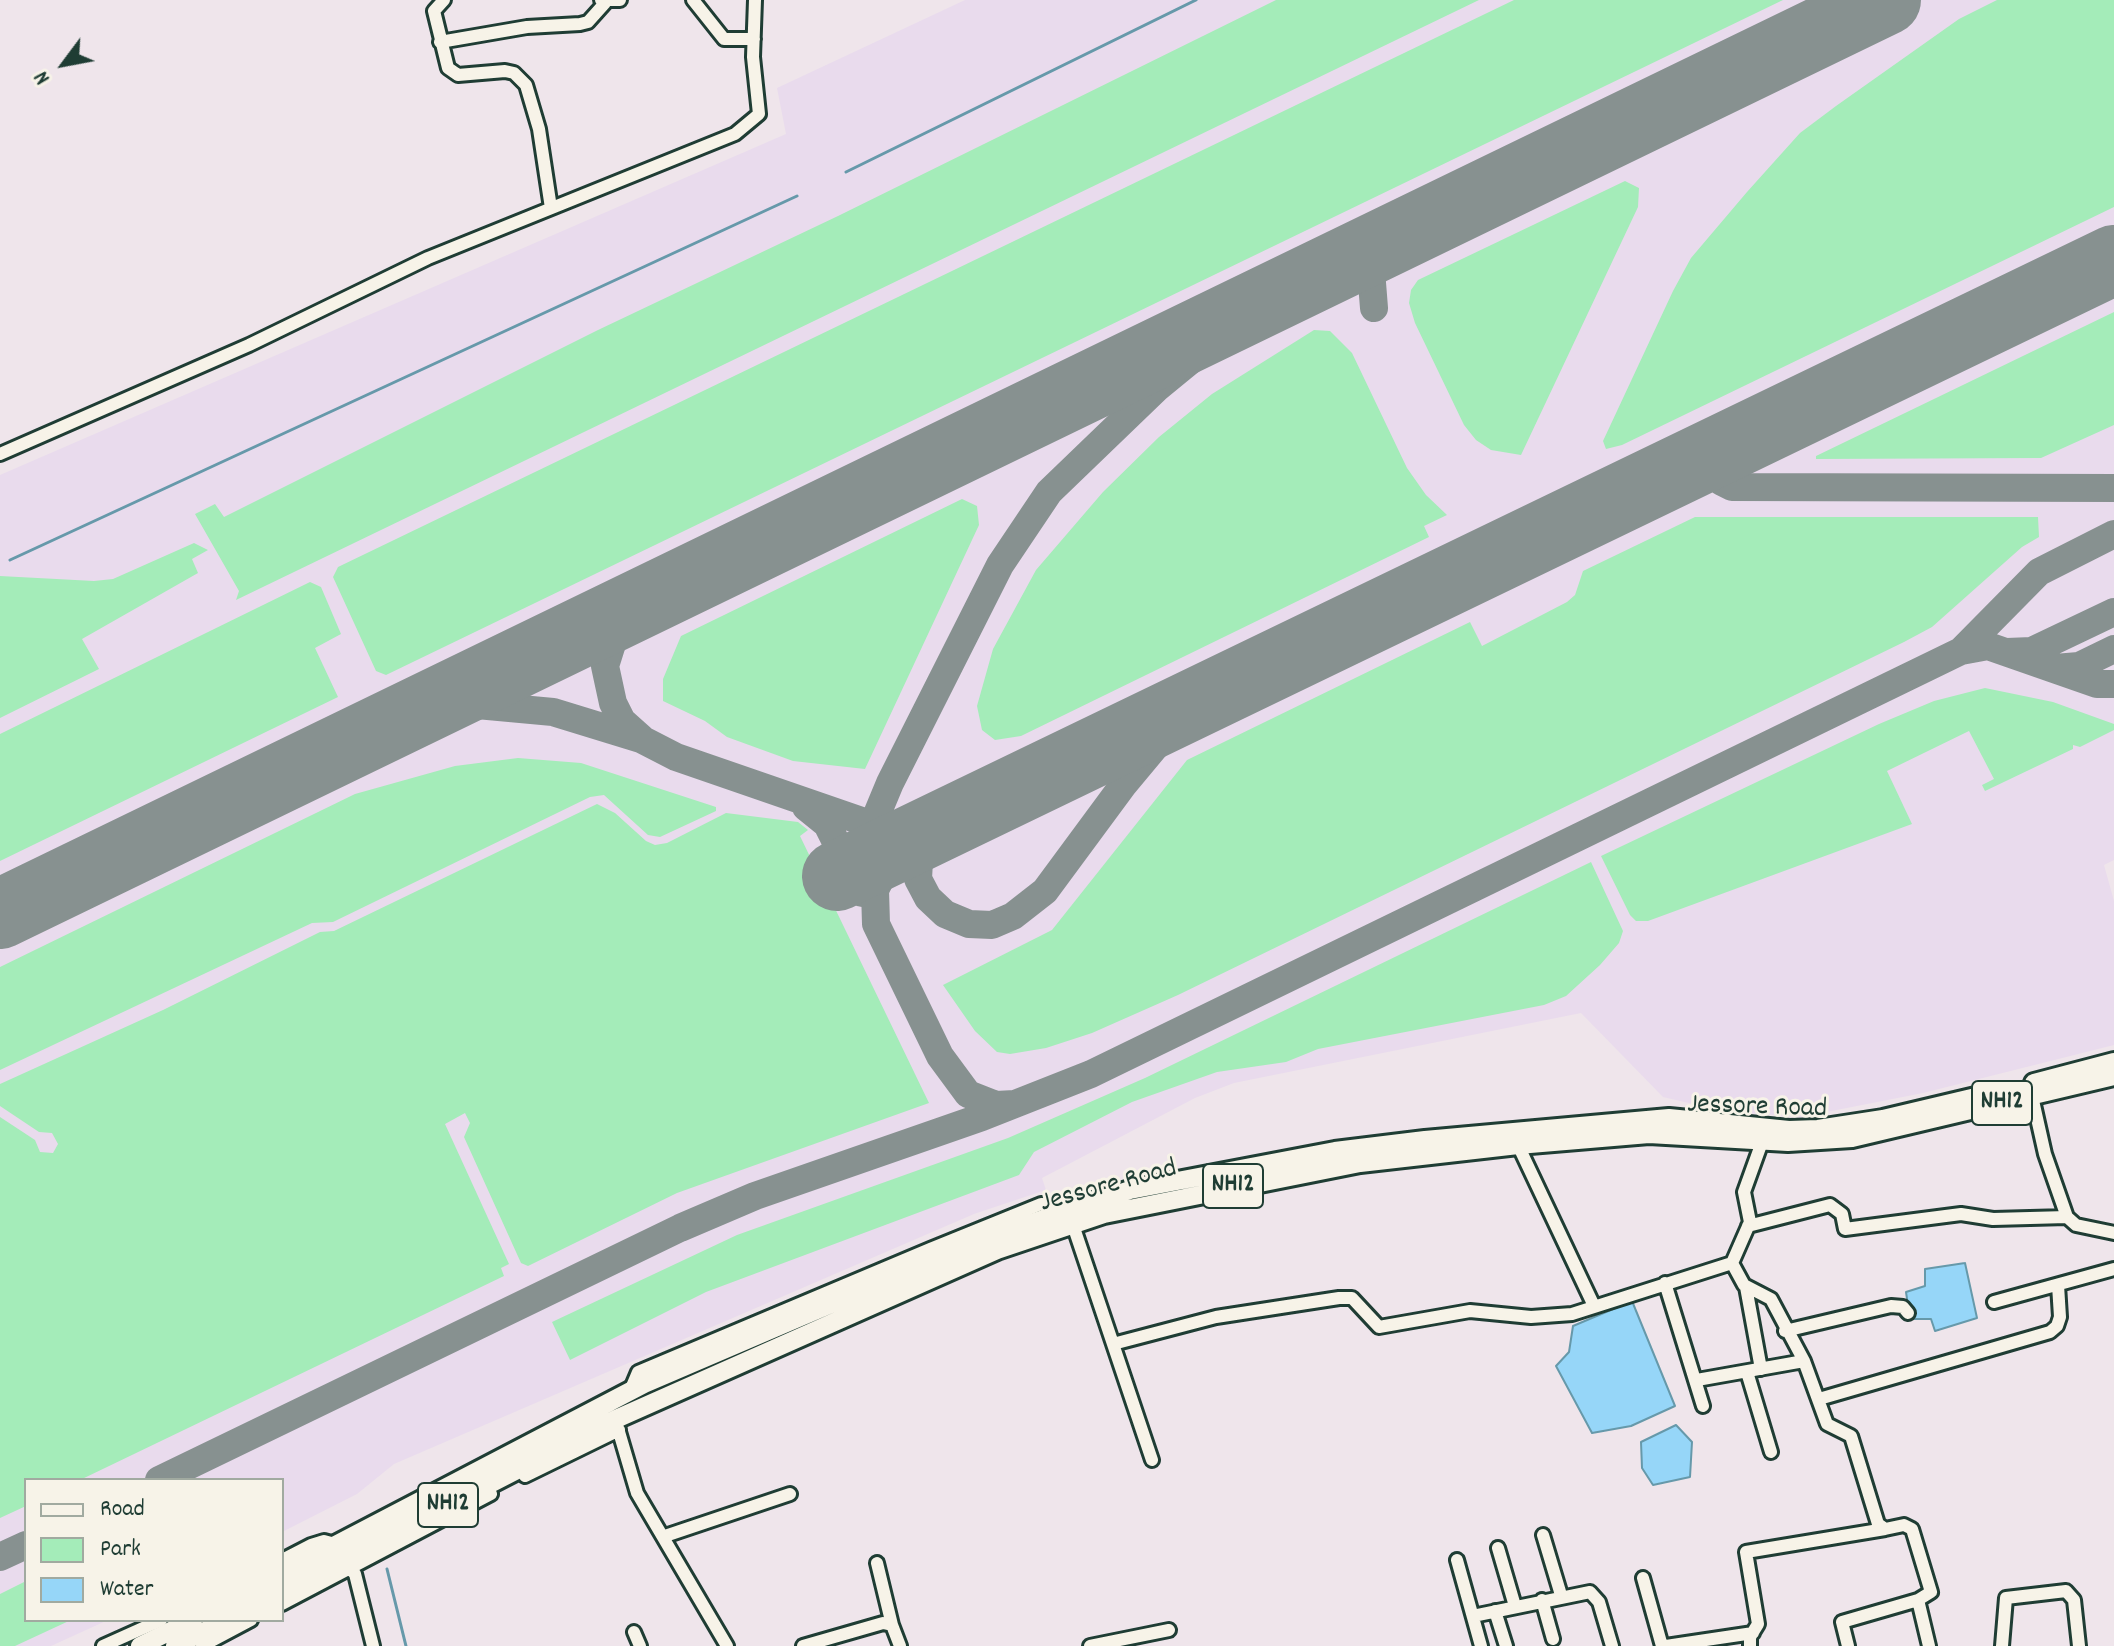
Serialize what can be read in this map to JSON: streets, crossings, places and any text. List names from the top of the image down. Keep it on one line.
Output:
{"streets":{"highway":["NH12","Jessore Road"]},"crossings":[["NH12","Jessore Road"]],"legend":["Road","Park","Water"],"north":"bottom left"}
